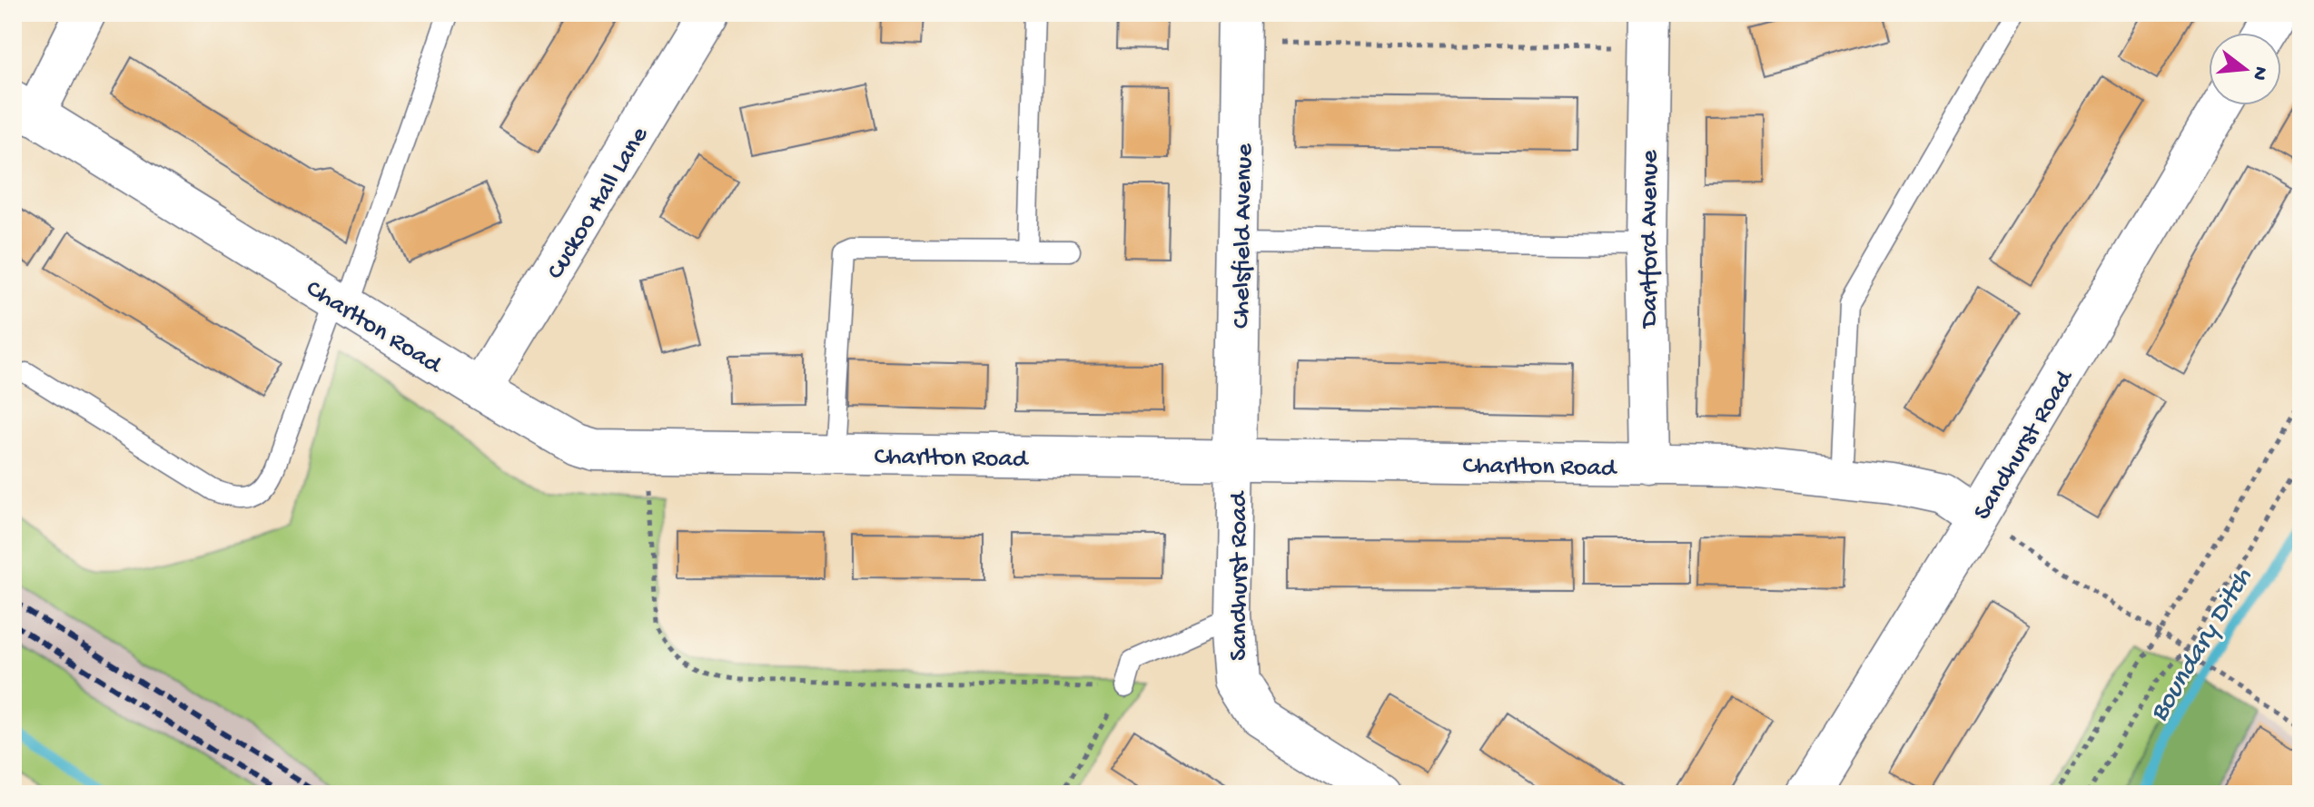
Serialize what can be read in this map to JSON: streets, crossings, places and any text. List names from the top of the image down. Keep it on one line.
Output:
{"streets":{"street":["Cuckoo Hall Lane","Chelsfield Avenue","Dartford Avenue","Charlton Road","Sandhurst Road"]},"crossings":[["Cuckoo Hall Lane","Charlton Road"],["Chelsfield Avenue","Charlton Road"],["Chelsfield Avenue","Sandhurst Road"],["Dartford Avenue","Charlton Road"],["Charlton Road","Sandhurst Road"]],"water":["Boundary Ditch"],"north":"right"}
